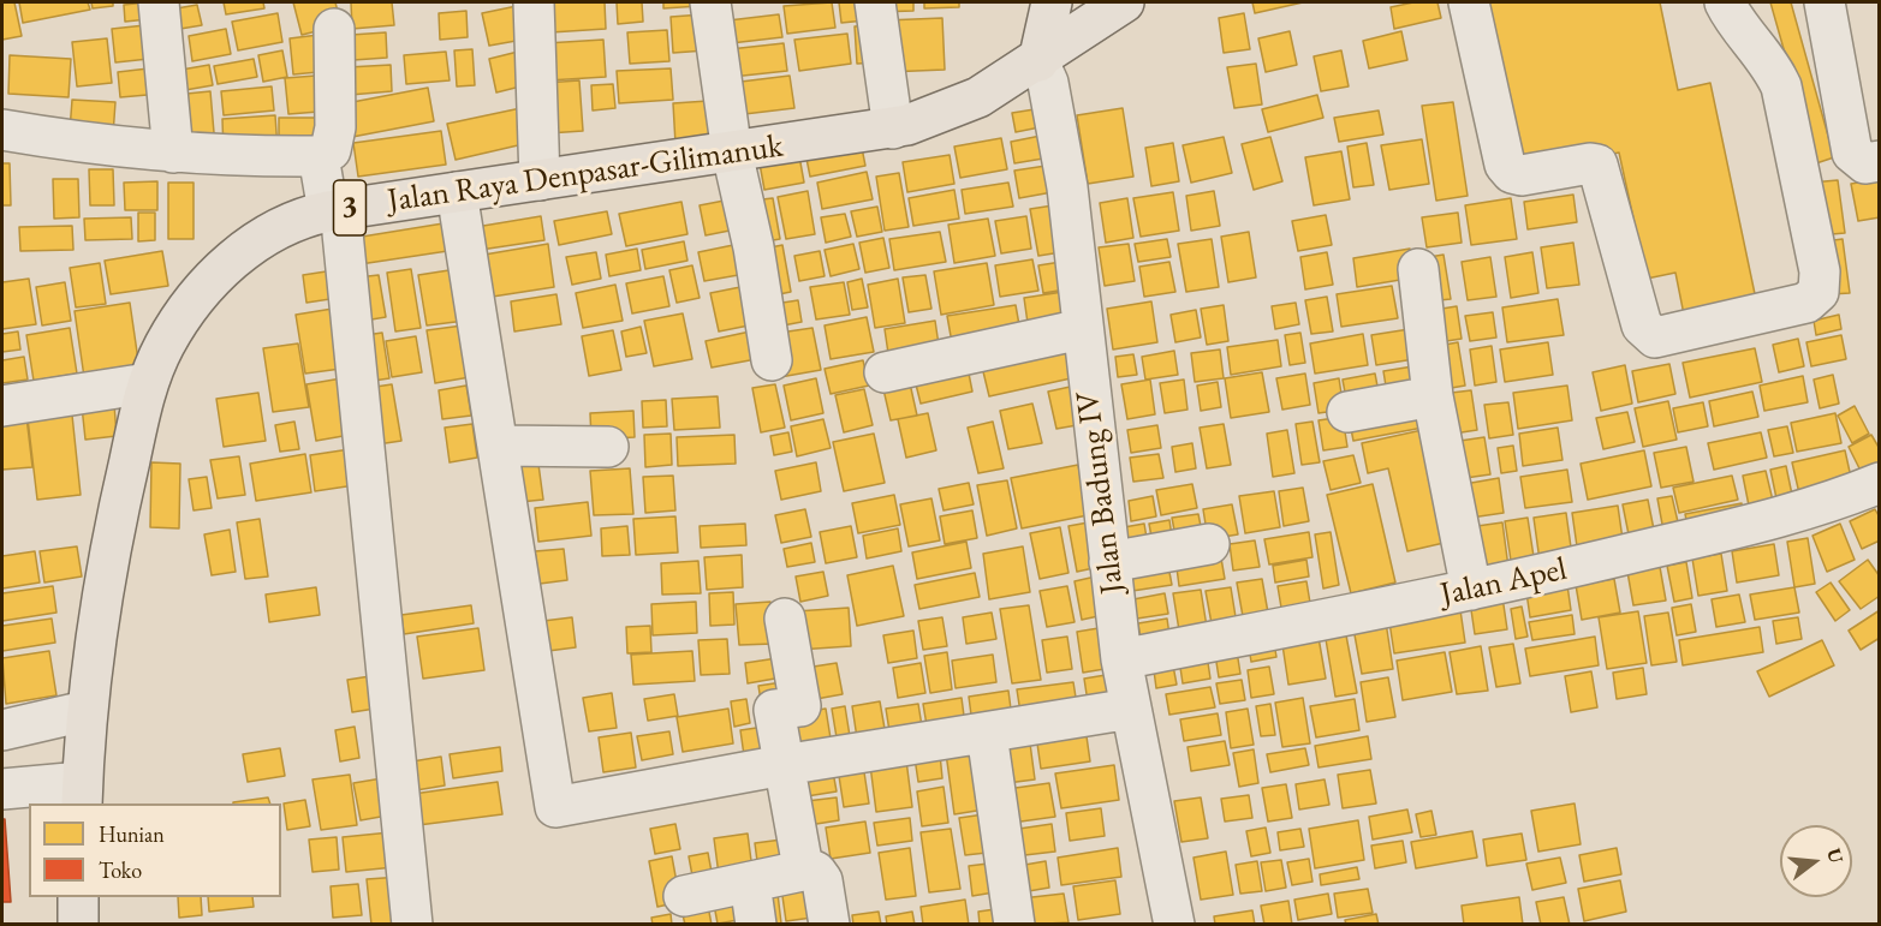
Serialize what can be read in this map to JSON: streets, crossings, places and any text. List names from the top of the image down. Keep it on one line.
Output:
{"streets":{"highway":["Jalan Raya Denpasar-Gilimanuk","3"],"street":["Jalan Badung IV","Jalan Apel"]},"crossings":[["Jalan Raya Denpasar-Gilimanuk","Jalan Badung IV"],["Jalan Badung IV","Jalan Apel"]],"legend":["Hunian","Toko"],"north":"right"}
